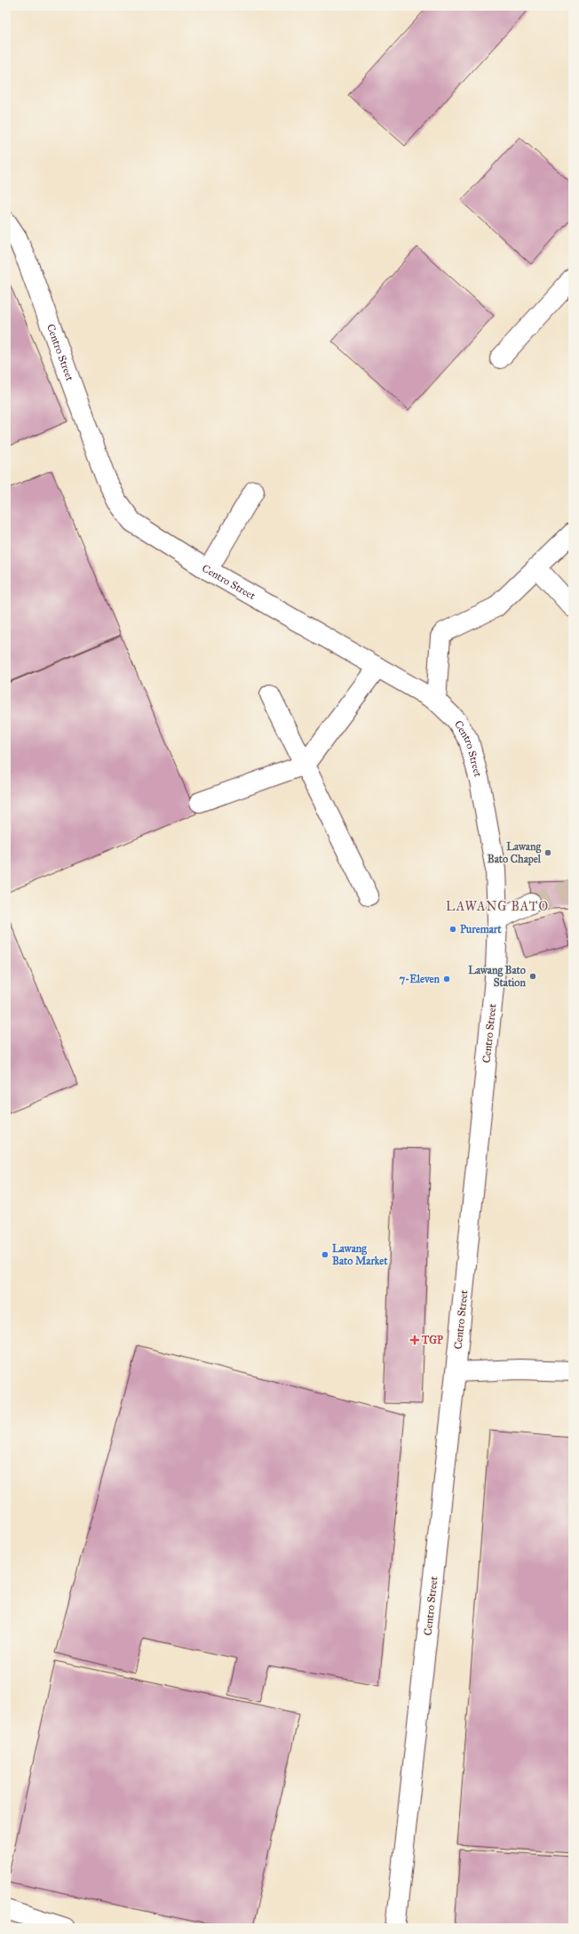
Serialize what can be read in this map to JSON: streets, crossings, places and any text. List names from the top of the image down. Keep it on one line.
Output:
{"streets":{"main road":["Centro Street"]},"districts":["LAWANG BATO"],"places":{"other":["Lawang Bato Chapel","Puremart","Lawang Bato Station","7-Eleven","Lawang Bato Market"],"health":["TGP"]}}
